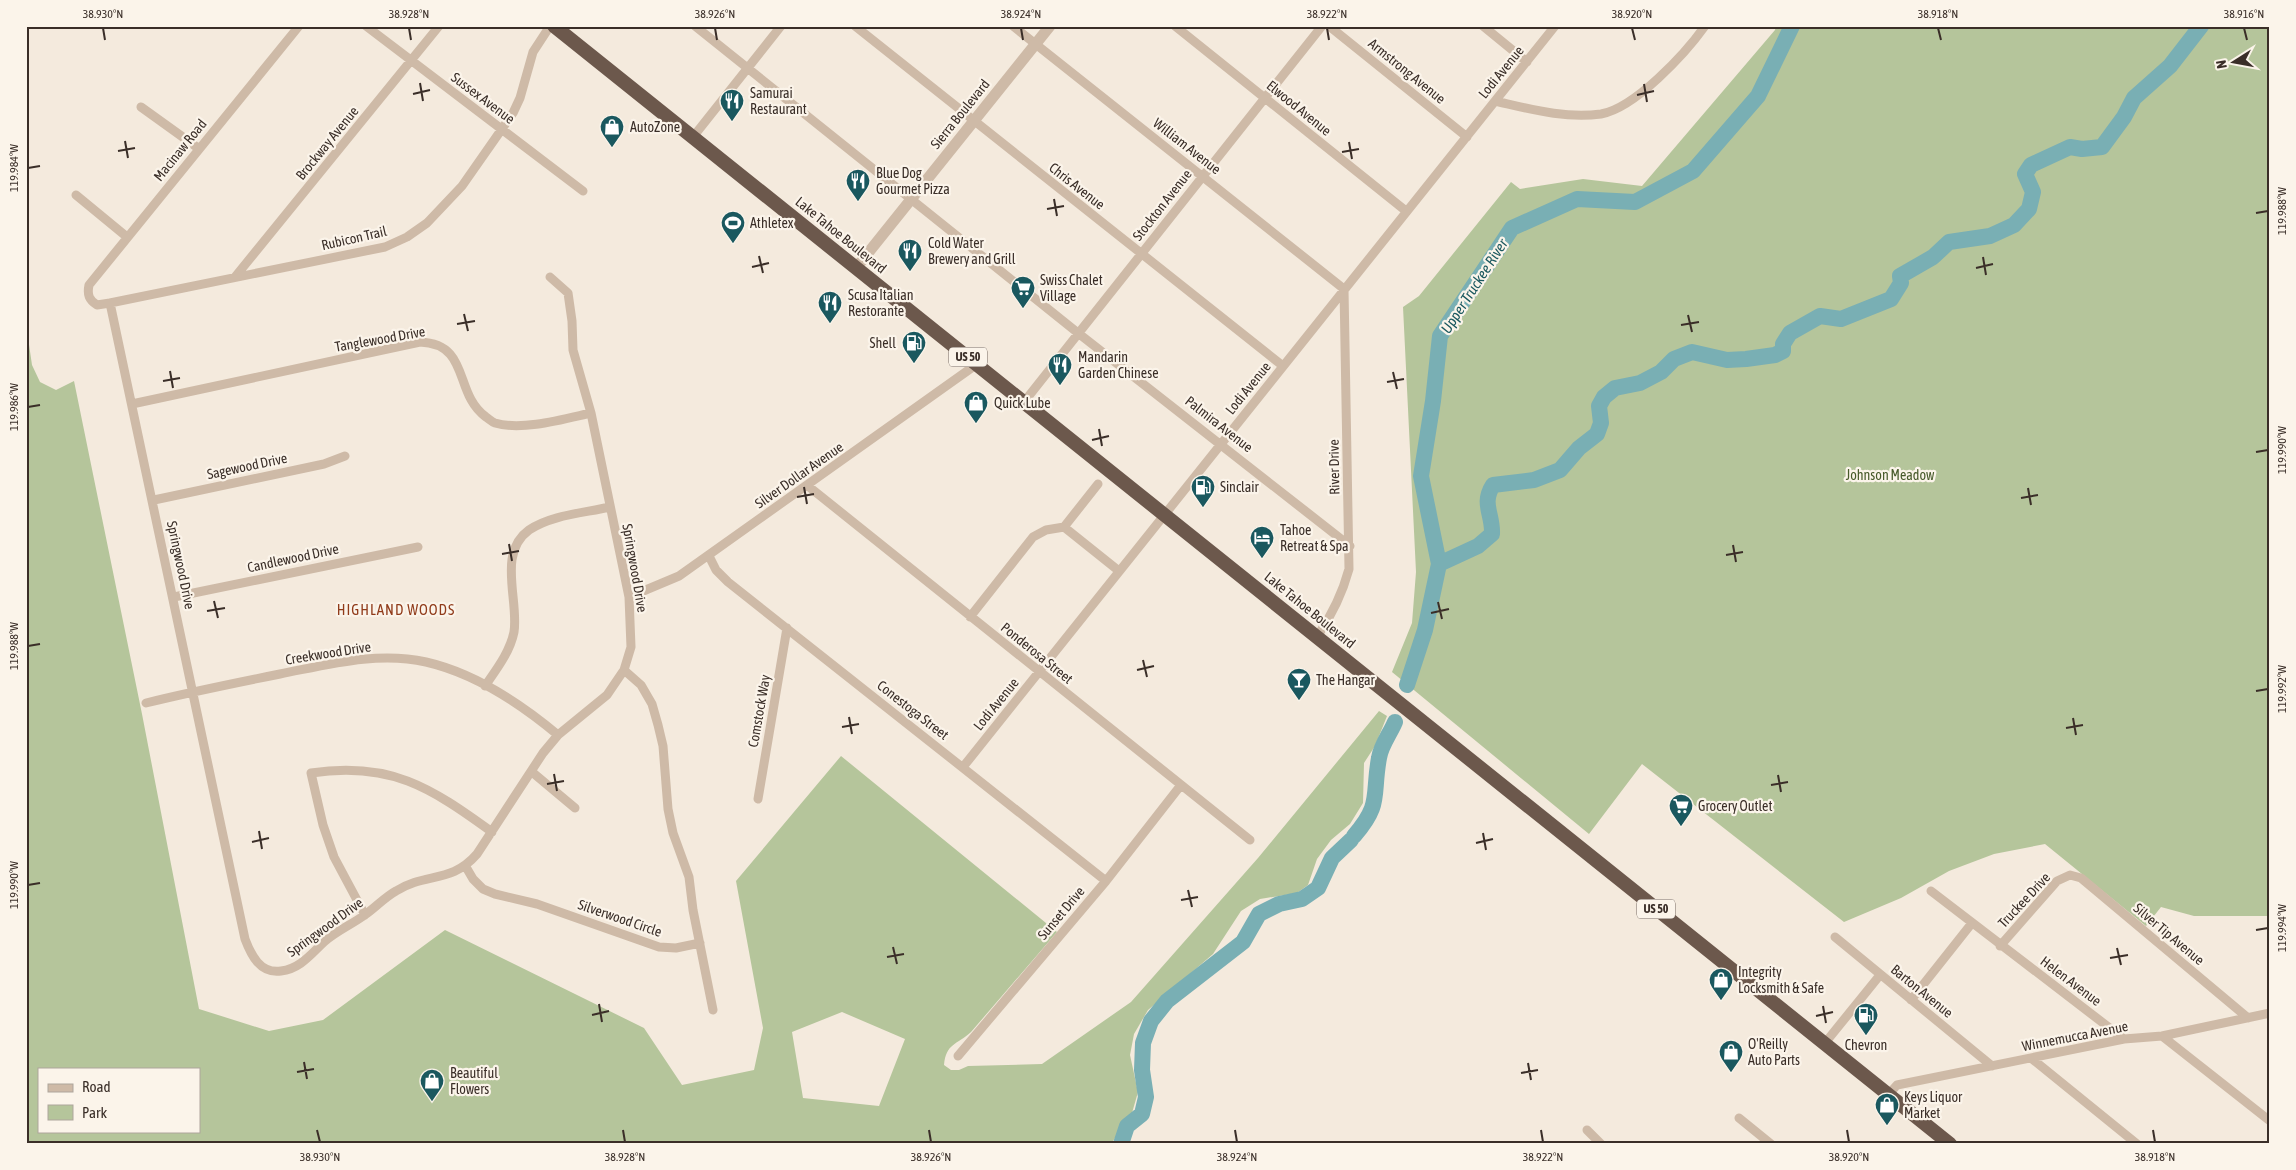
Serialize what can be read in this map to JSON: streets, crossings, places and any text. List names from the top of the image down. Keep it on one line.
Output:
{"streets":{"highway":["Lake Tahoe Boulevard","US 50"],"street":["Armstrong Avenue","Lodi Avenue","Sussex Avenue","Elwood Avenue","Sierra Boulevard","Brockway Avenue","William Avenue","Macinaw Road","Chris Avenue","Stockton Avenue","Rubicon Trail","Tanglewood Drive","Palmira Avenue","Sagewood Drive","River Drive","Silver Dollar Avenue","Candlewood Drive","Springwood Drive","Creekwood Drive","Ponderosa Street","Conestoga Street","Comstock Way","Truckee Drive","Sunset Drive","Silverwood Circle","Silver Tip Avenue","Helen Avenue","Barton Avenue","Winnemucca Avenue"]},"crossings":[["Armstrong Avenue","Lodi Avenue"],["Lodi Avenue","Elwood Avenue"],["Lodi Avenue","William Avenue"],["Lodi Avenue","Chris Avenue"],["Lodi Avenue","Lake Tahoe Boulevard"],["Lodi Avenue","Palmira Avenue"],["Lodi Avenue","River Drive"],["Lodi Avenue","Ponderosa Street"],["Lodi Avenue","Conestoga Street"],["Sussex Avenue","Brockway Avenue"],["Sussex Avenue","Rubicon Trail"],["Elwood Avenue","Stockton Avenue"],["Sierra Boulevard","William Avenue"],["Sierra Boulevard","Chris Avenue"],["Sierra Boulevard","Lake Tahoe Boulevard"],["Sierra Boulevard","Palmira Avenue"],["Brockway Avenue","Rubicon Trail"],["William Avenue","Stockton Avenue"],["William Avenue","River Drive"],["Macinaw Road","Rubicon Trail"],["Chris Avenue","Stockton Avenue"],["Stockton Avenue","Lake Tahoe Boulevard"],["Stockton Avenue","Palmira Avenue"],["Lake Tahoe Boulevard","River Drive"],["Lake Tahoe Boulevard","Silver Dollar Avenue"],["Lake Tahoe Boulevard","Winnemucca Avenue"],["Rubicon Trail","Springwood Drive"],["Tanglewood Drive","Springwood Drive"],["Palmira Avenue","River Drive"],["Sagewood Drive","Springwood Drive"],["Silver Dollar Avenue","Springwood Drive"],["Silver Dollar Avenue","Ponderosa Street"],["Silver Dollar Avenue","Conestoga Street"],["Candlewood Drive","Springwood Drive"],["Springwood Drive","Creekwood Drive"],["Springwood Drive","Silverwood Circle"],["Ponderosa Street","Sunset Drive"],["Conestoga Street","Comstock Way"],["Conestoga Street","Sunset Drive"],["Truckee Drive","Silver Tip Avenue"],["Truckee Drive","Helen Avenue"],["Silver Tip Avenue","Winnemucca Avenue"],["Helen Avenue","Winnemucca Avenue"],["Barton Avenue","Winnemucca Avenue"]],"districts":["HIGHLAND WOODS"],"water":["Upper Truckee River"],"parks":["Johnson Meadow"],"places":{"restaurant":["Samurai Restaurant","Blue Dog Gourmet Pizza","Cold Water Brewery and Grill","Scusa Italian Restorante","Mandarin Garden Chinese"],"shop":["AutoZone","Quick Lube","Integrity Locksmith & Safe","O'Reilly Auto Parts","Beautiful Flowers","Keys Liquor Market"],"sports":["Athletex"],"supermarket":["Swiss Chalet Village","Grocery Outlet"],"fuel station":["Shell","Sinclair","Chevron"],"hotel":["Tahoe Retreat & Spa"],"bar":["The Hangar"]},"legend":["Road","Park"],"north":"left","coordinates":["38.930°N","38.928°N","38.926°N","38.924°N","38.922°N","38.920°N","38.918°N","38.916°N","119.984°W","119.988°W","119.986°W","119.990°W","119.992°W","119.994°W"]}
